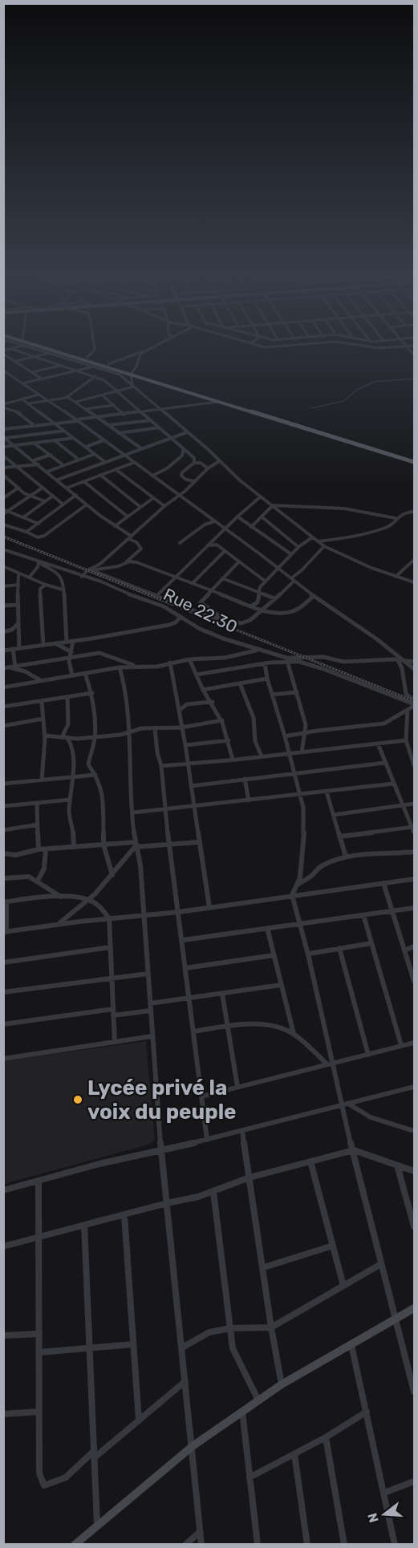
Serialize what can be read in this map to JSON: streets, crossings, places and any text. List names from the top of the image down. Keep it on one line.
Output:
{"streets":{"street":["Rue 22.30"]},"places":["Lycée privé la voix du peuple"],"north":"left"}
